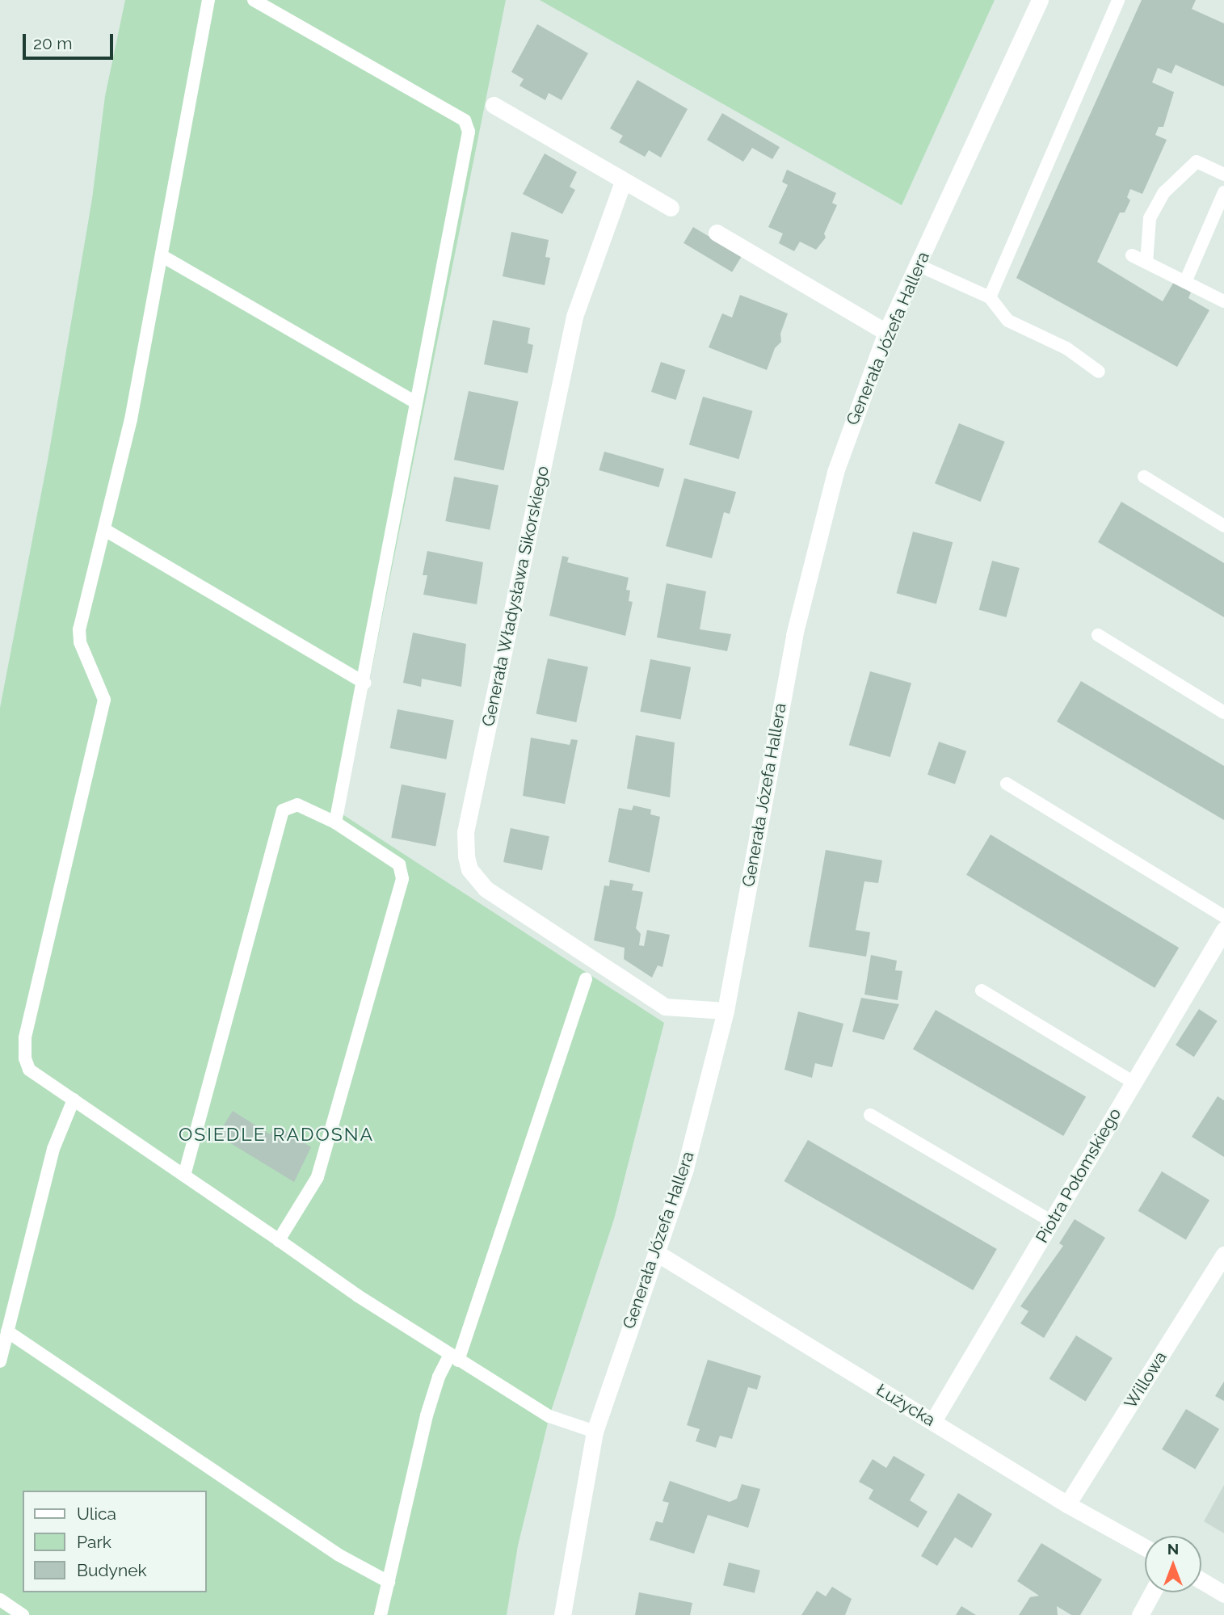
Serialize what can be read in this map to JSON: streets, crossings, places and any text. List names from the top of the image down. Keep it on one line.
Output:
{"streets":{"street":["Generała Józefa Hallera","Generała Władysława Sikorskiego","Piotra Połomskiego","Willowa","Łużycka"]},"crossings":[["Generała Józefa Hallera","Generała Władysława Sikorskiego"],["Generała Józefa Hallera","Łużycka"],["Piotra Połomskiego","Łużycka"],["Willowa","Łużycka"]],"districts":["OSIEDLE RADOSNA"],"legend":["Ulica","Park","Budynek"],"scale_bar":"20 m","north":"top"}
